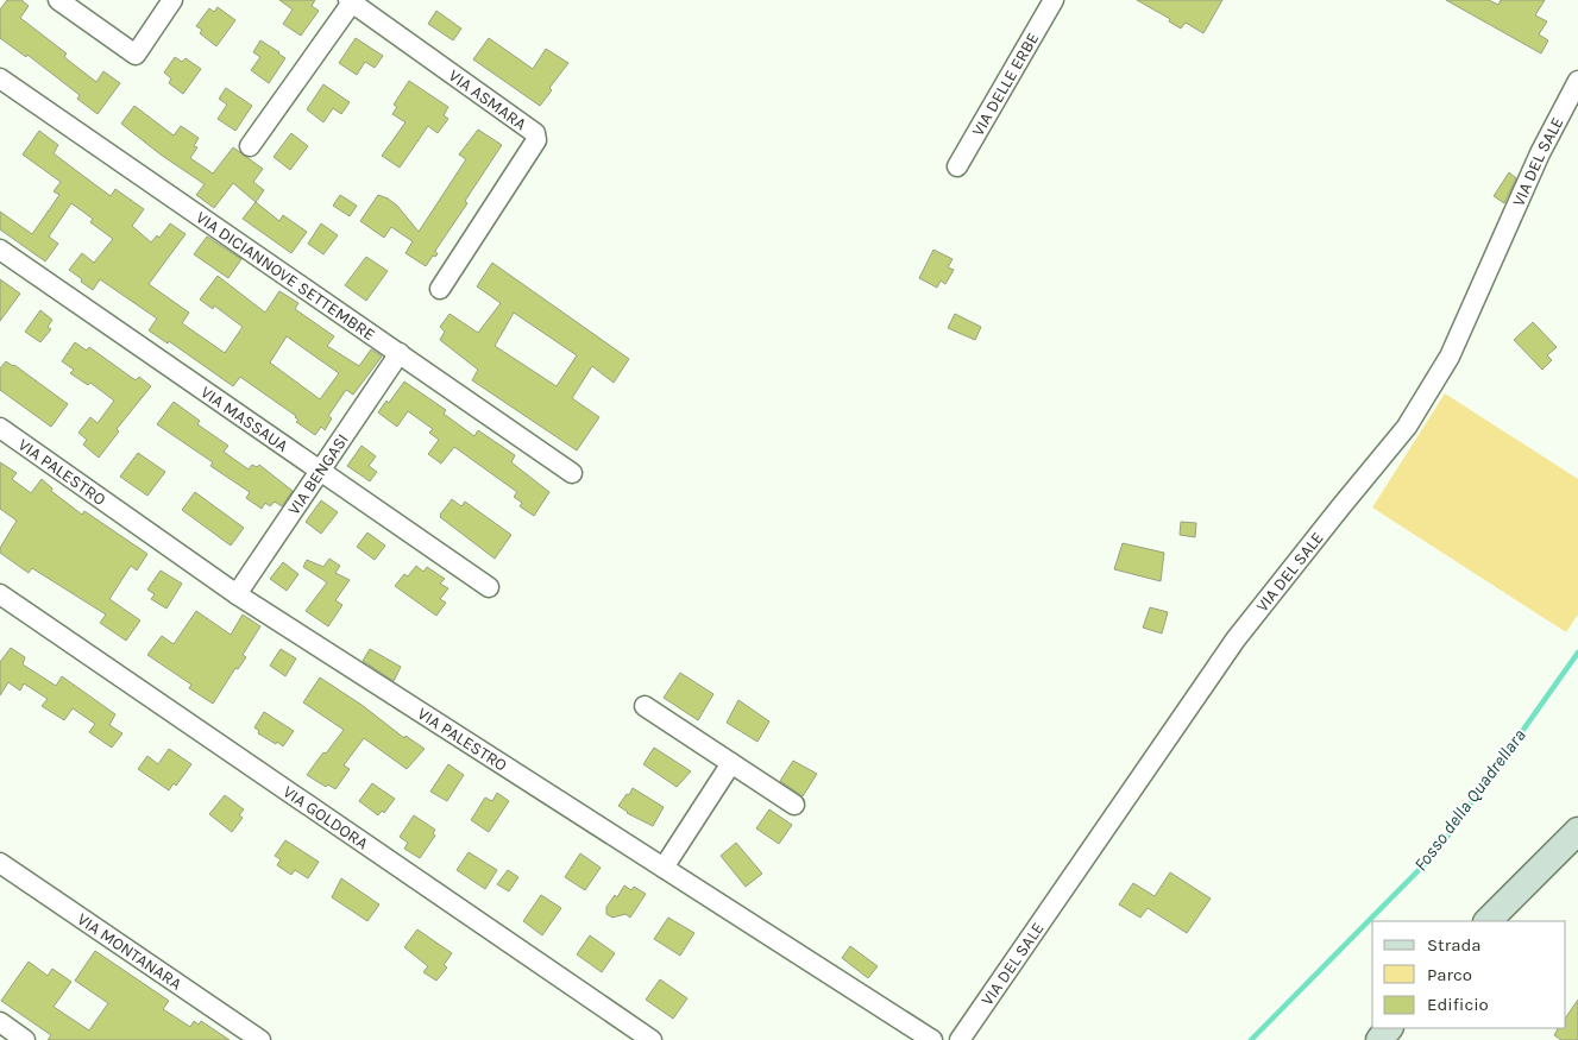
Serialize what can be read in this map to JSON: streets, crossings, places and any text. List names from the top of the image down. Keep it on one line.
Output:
{"streets":{"street":["VIA DELLE ERBE","VIA ASMARA","VIA DEL SALE","VIA DICIANNOVE SETTEMBRE","VIA MASSAUA","VIA PALESTRO","VIA BENGASI","VIA GOLDORA","VIA MONTANARA"]},"crossings":[["VIA DICIANNOVE SETTEMBRE","VIA BENGASI"],["VIA MASSAUA","VIA BENGASI"],["VIA PALESTRO","VIA BENGASI"]],"water":["Fosso della Quadrellara"],"legend":["Strada","Parco","Edificio"]}
